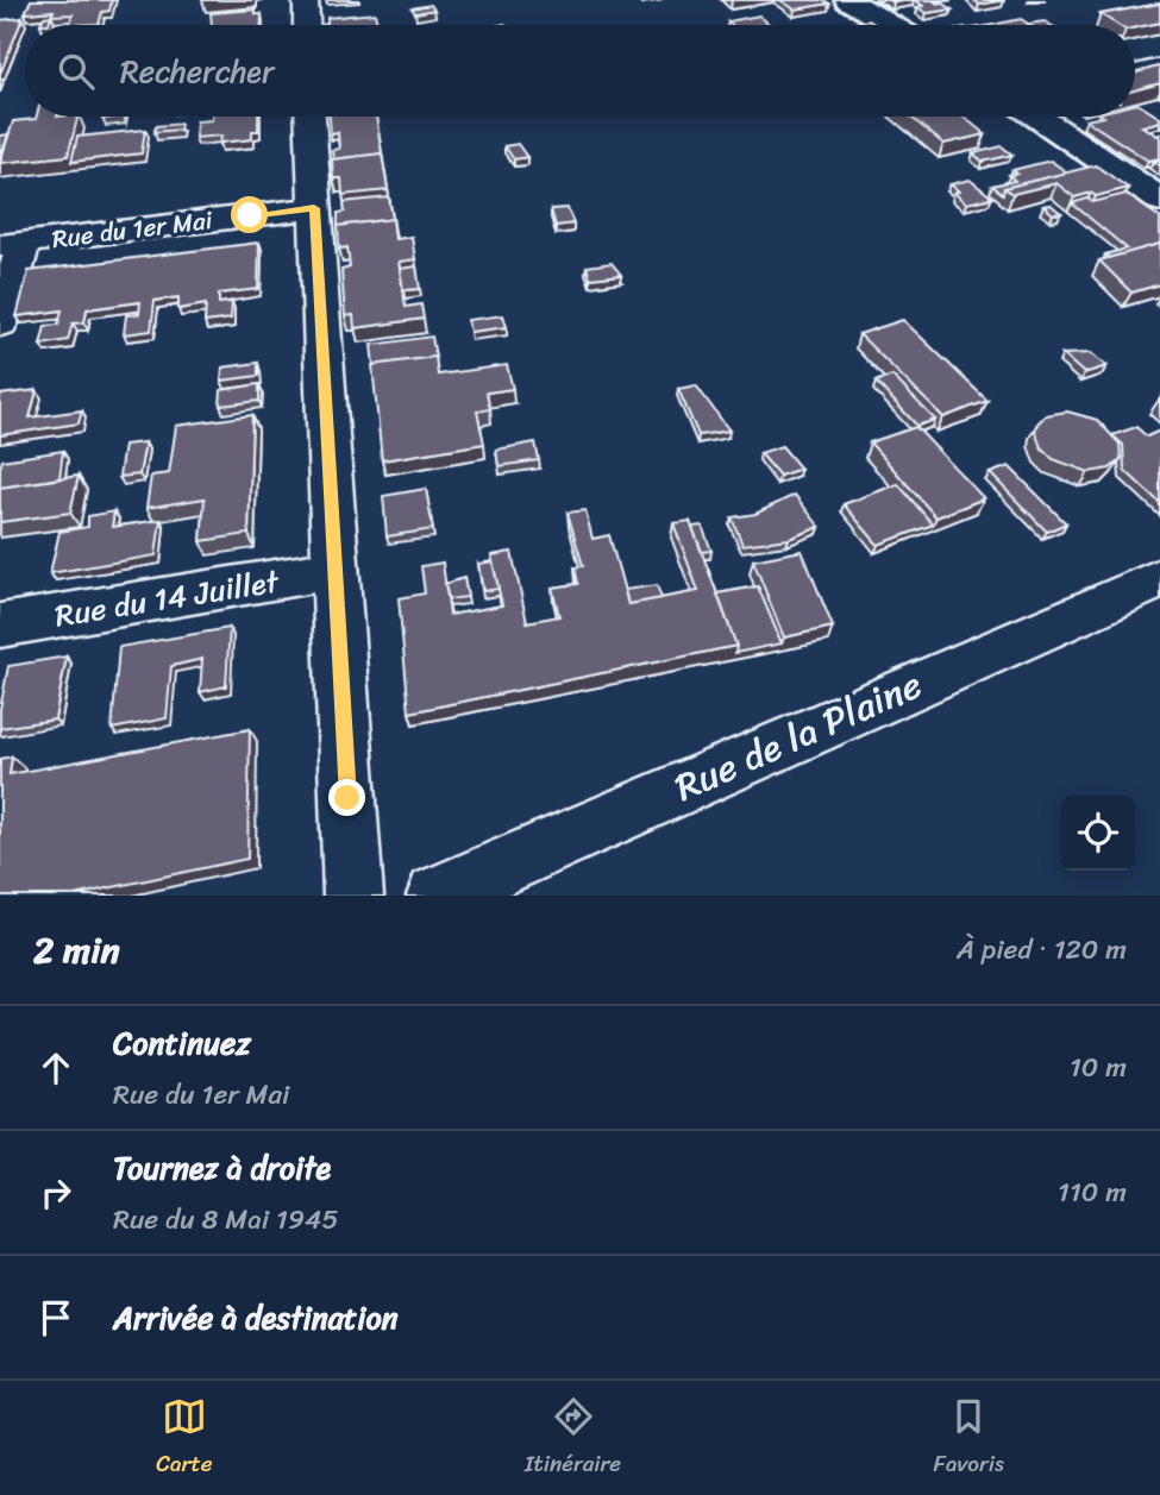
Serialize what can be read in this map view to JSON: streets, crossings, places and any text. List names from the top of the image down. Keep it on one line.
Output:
{"streets":{"street":["Rue du 1er Mai","Rue du 14 Juillet","Rue de la Plaine"]},"page":{"search":"Rechercher","heading":["2 min","À pied · 120 m"],"list":[["Continuez","Rue du 1er Mai","10 m"],["Tournez à droite","Rue du 8 Mai 1945","110 m"],"Arrivée à destination"],"nav":["Carte","Itinéraire","Favoris"]}}
